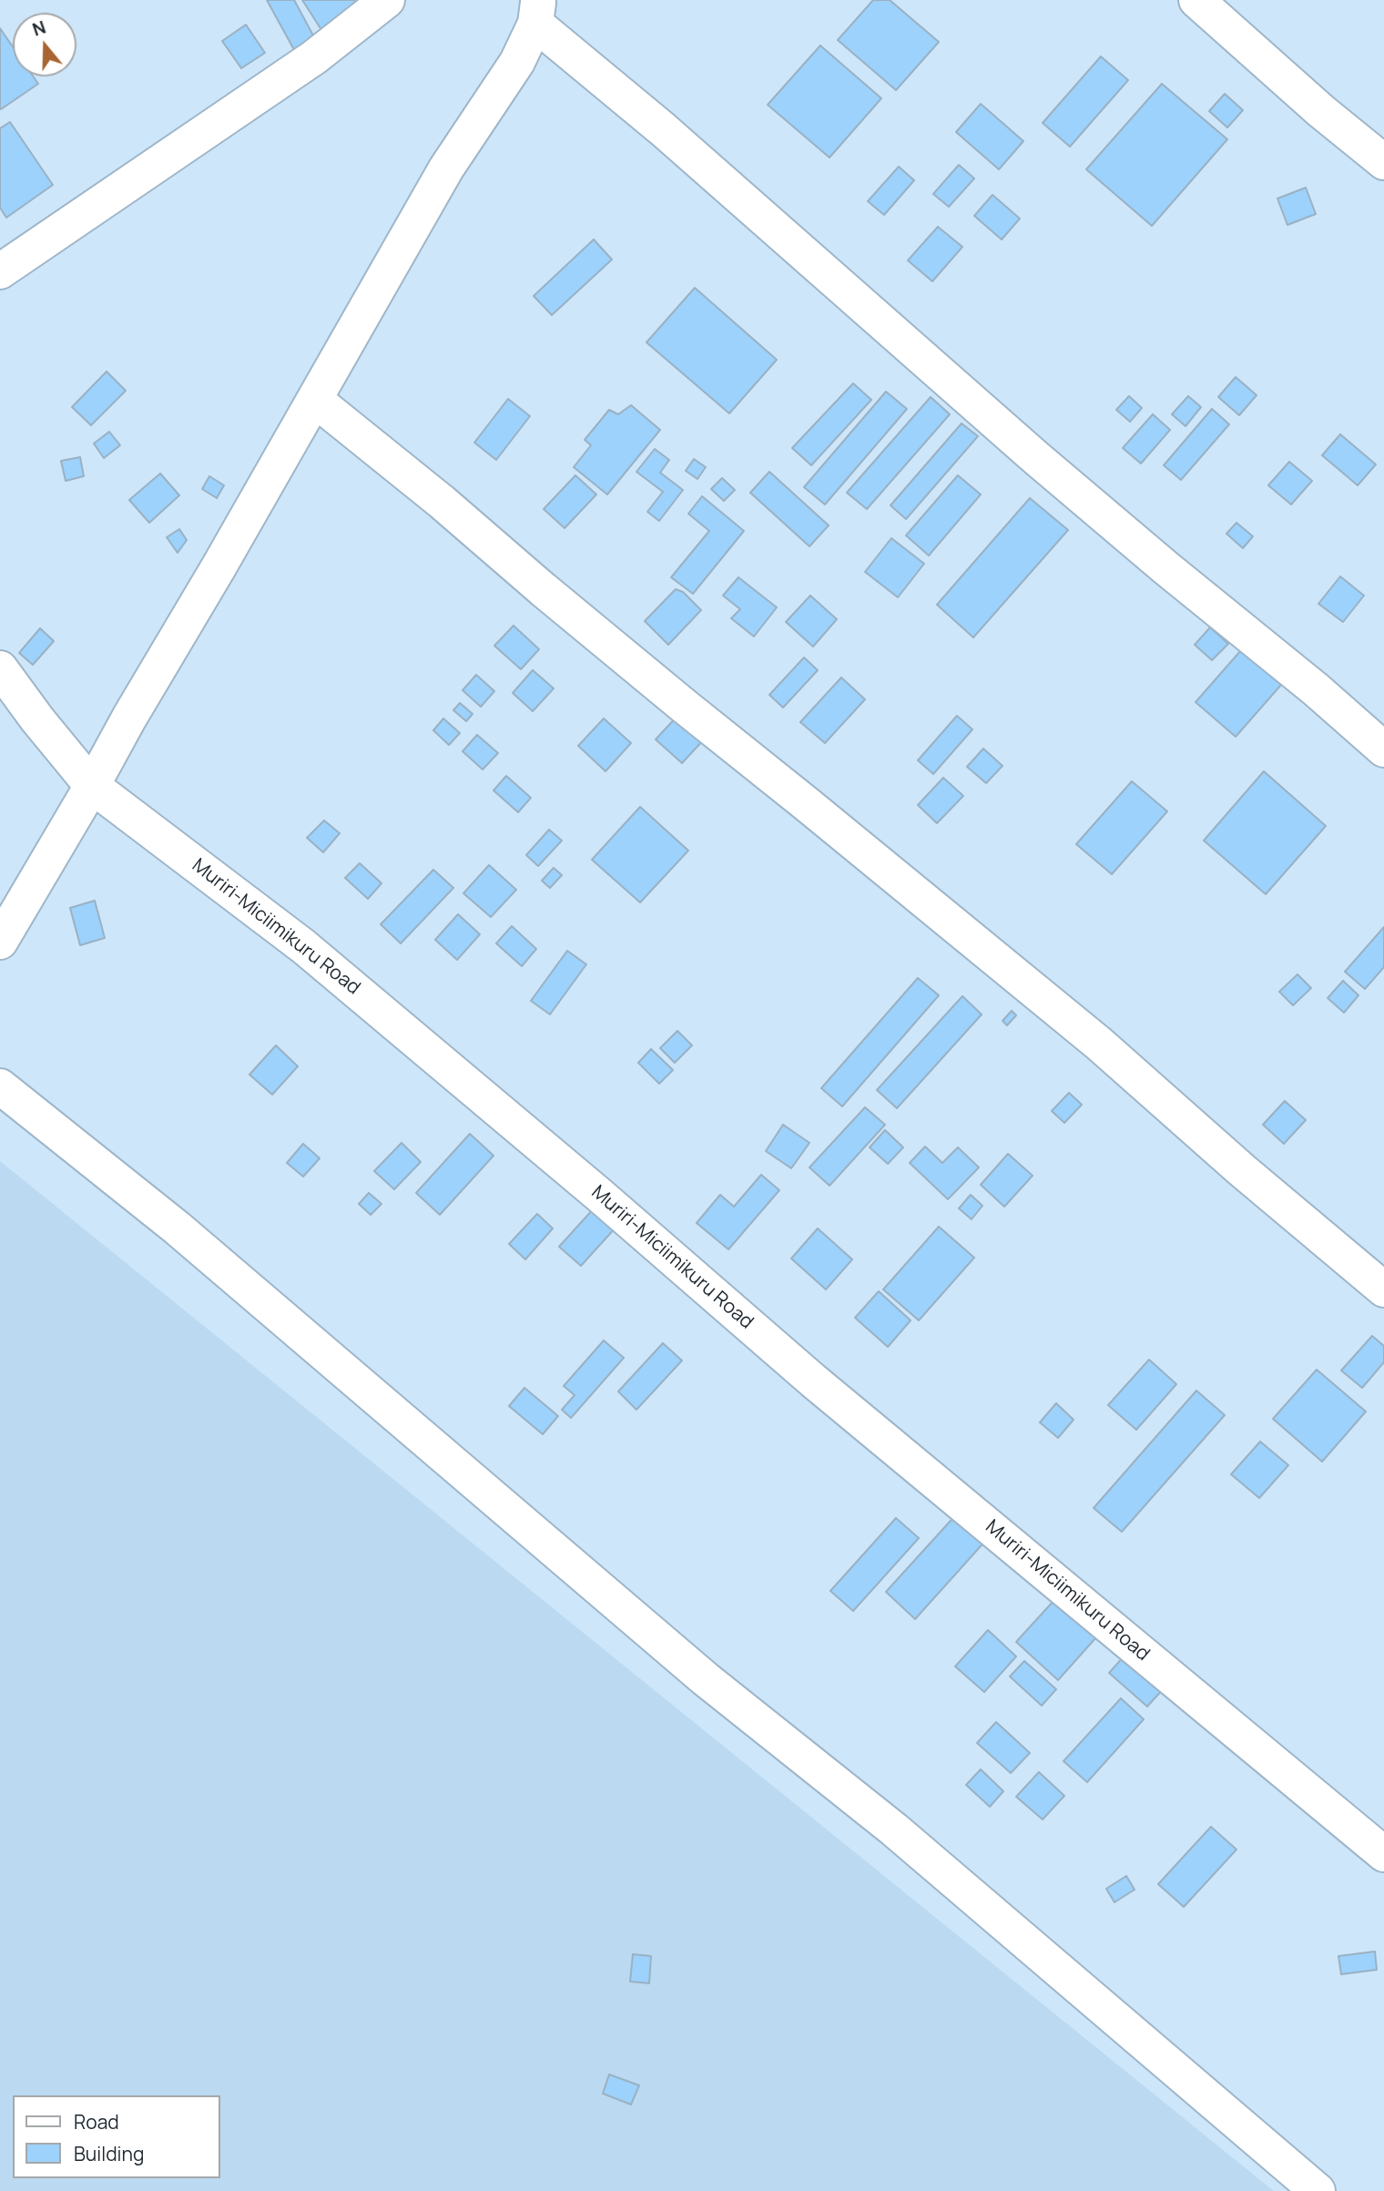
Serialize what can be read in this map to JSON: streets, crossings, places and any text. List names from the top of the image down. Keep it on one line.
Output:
{"streets":{"street":["Muriri-Miciimikuru Road"]},"legend":["Road","Building"],"north":"top"}
